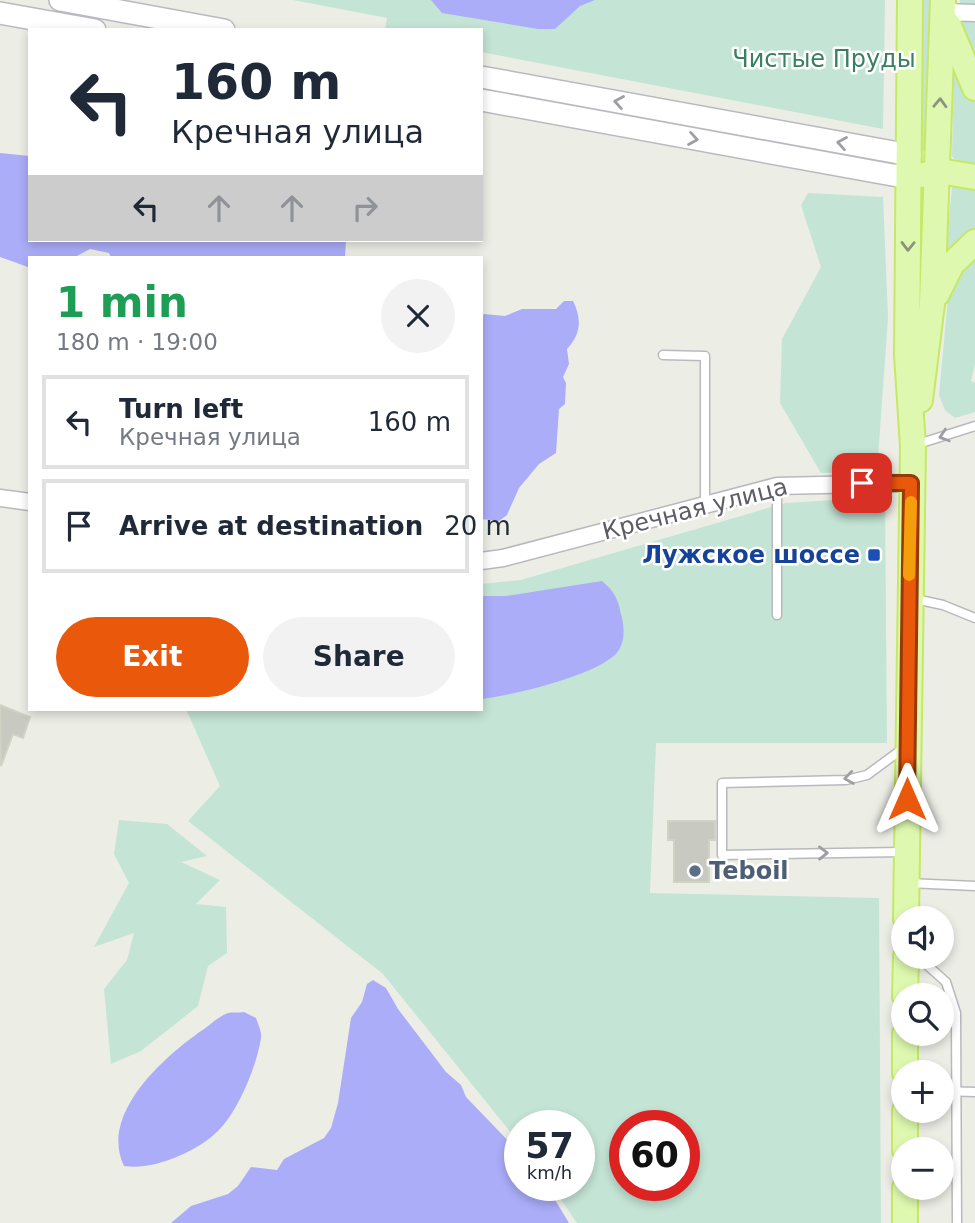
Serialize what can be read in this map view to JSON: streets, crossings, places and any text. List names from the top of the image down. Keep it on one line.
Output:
{"streets":{"street":["Кречная улица"]},"parks":["Чистые Пруды"],"places":{"transit":["Лужское шоссе"],"other":["Teboil"]},"page":{"turn":["160 m","Кречная улица"],"heading":["1 min","180 m · 19:00"],"list":[{"name":"Turn left","note":"Кречная улица","value":"160 m"},{"name":"Arrive at destination","value":"20 m"}],"buttons":["Exit","Share"],"map_buttons":["+","−"],"speed":"57 km/h","limit":"60"}}
